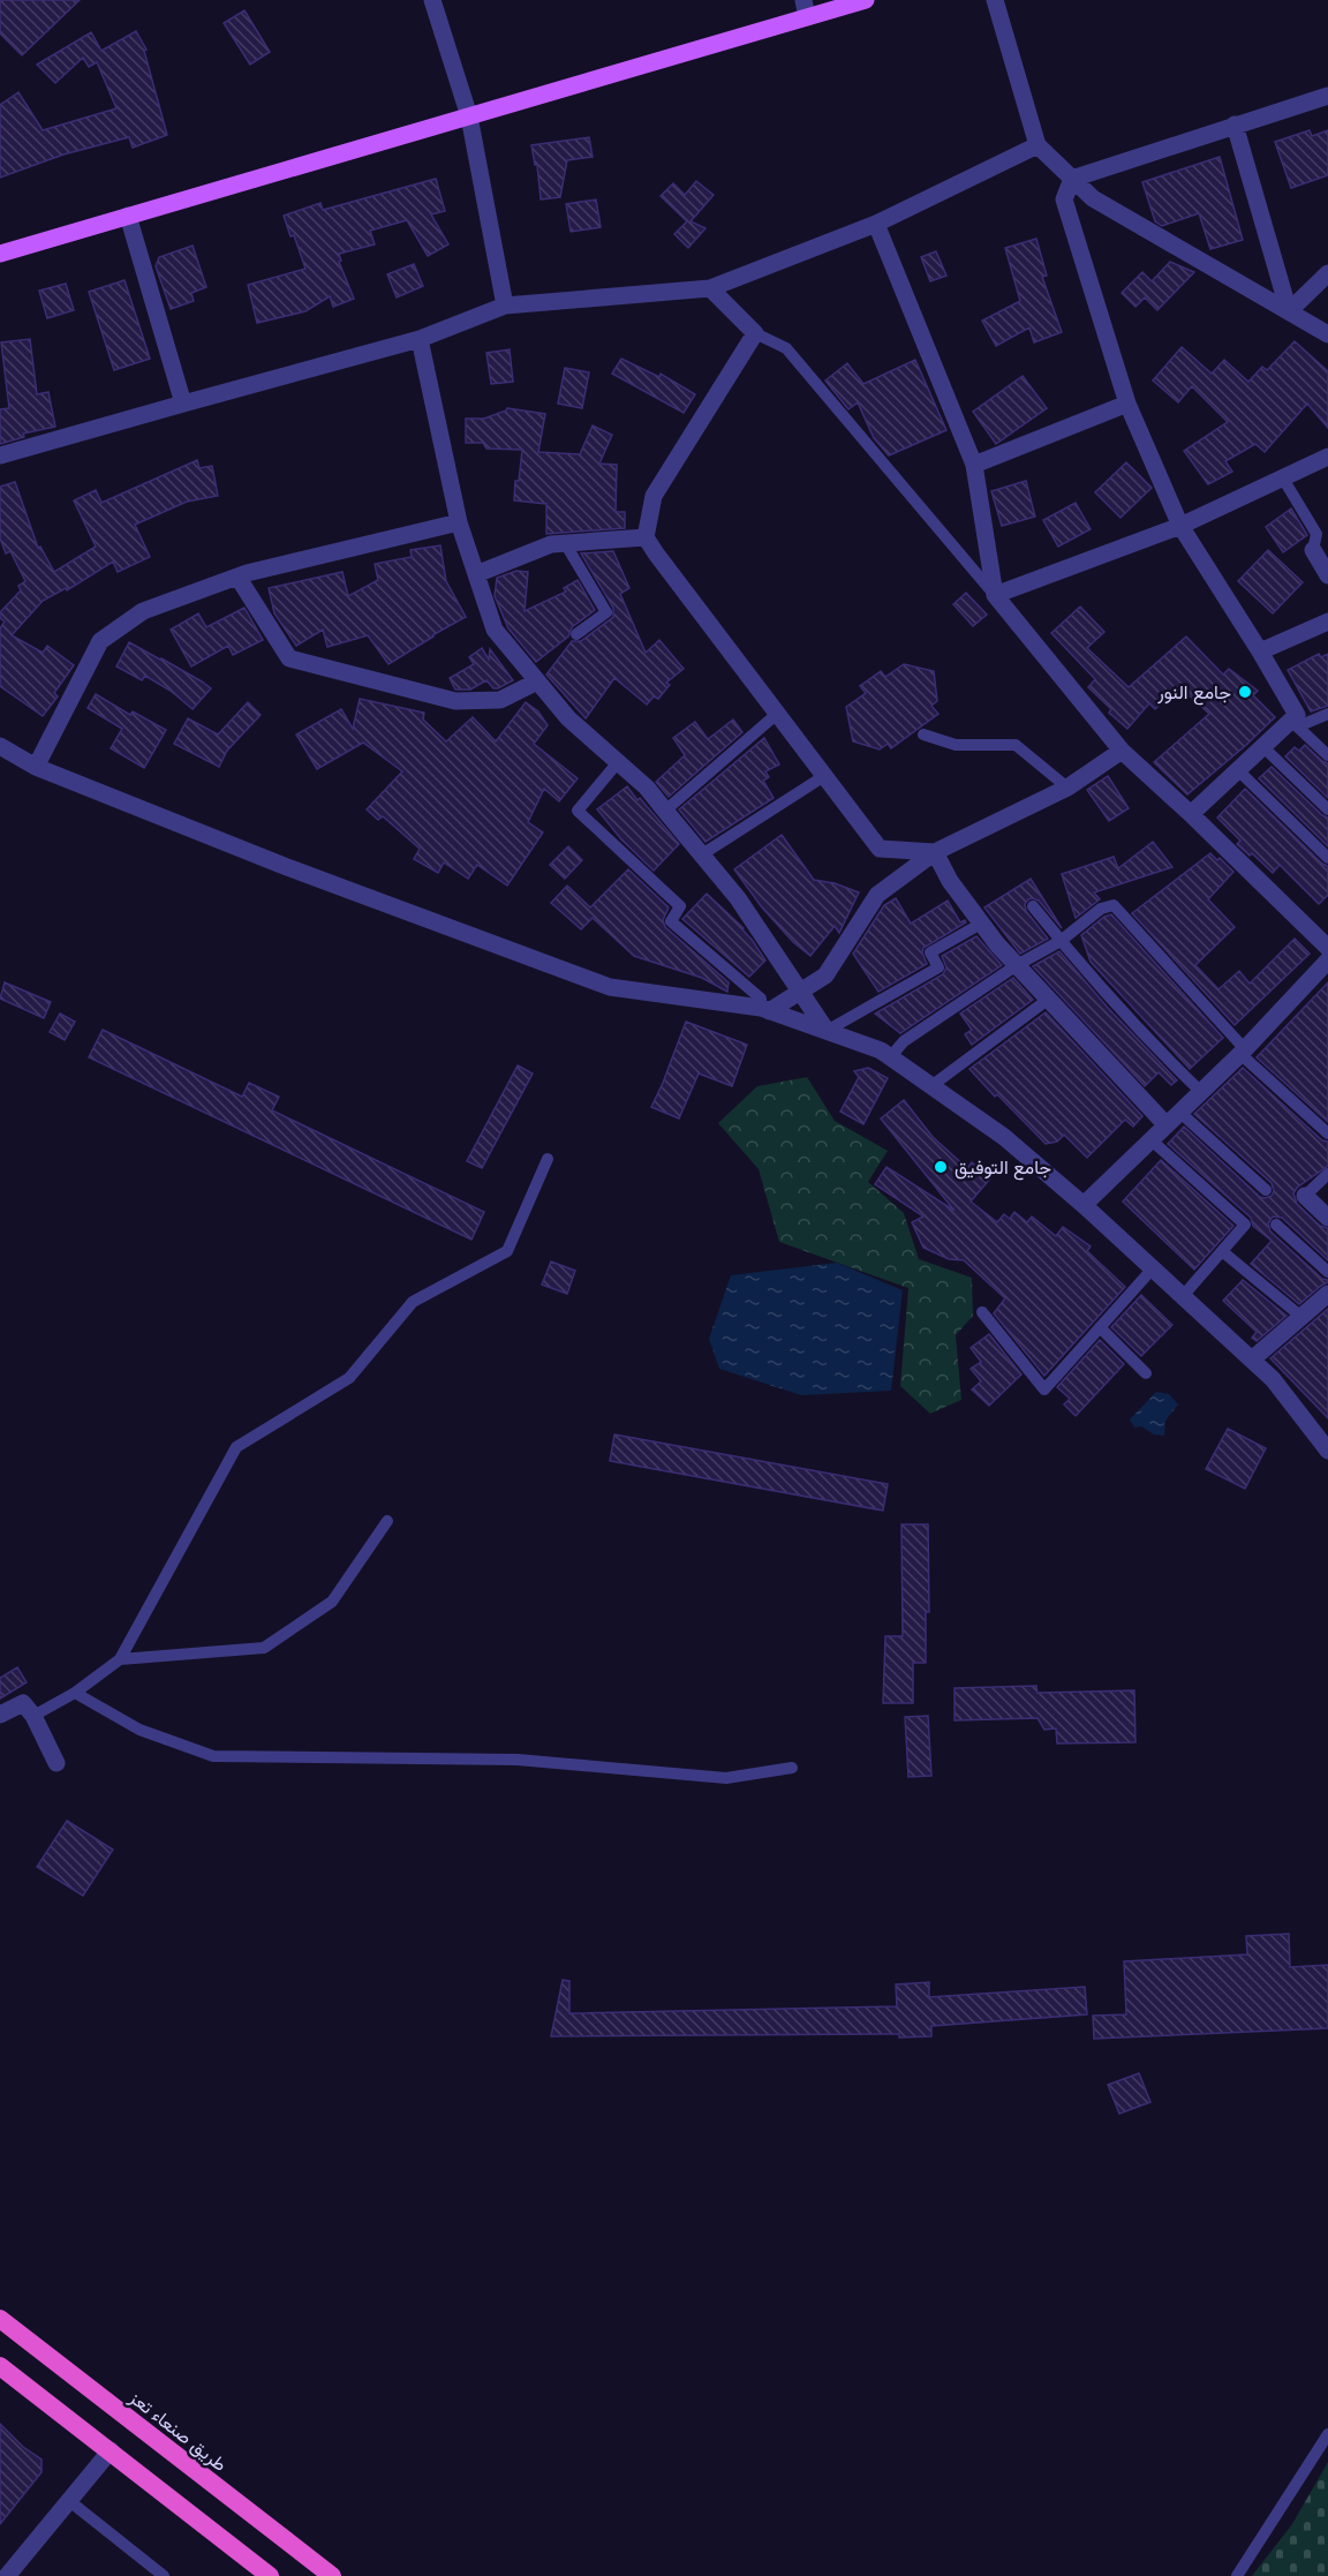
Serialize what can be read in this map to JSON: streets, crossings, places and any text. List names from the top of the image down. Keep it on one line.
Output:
{"streets":{"highway":["طريق صنعاء تعز"]},"places":["جامع النور","جامع التوفيق"]}
